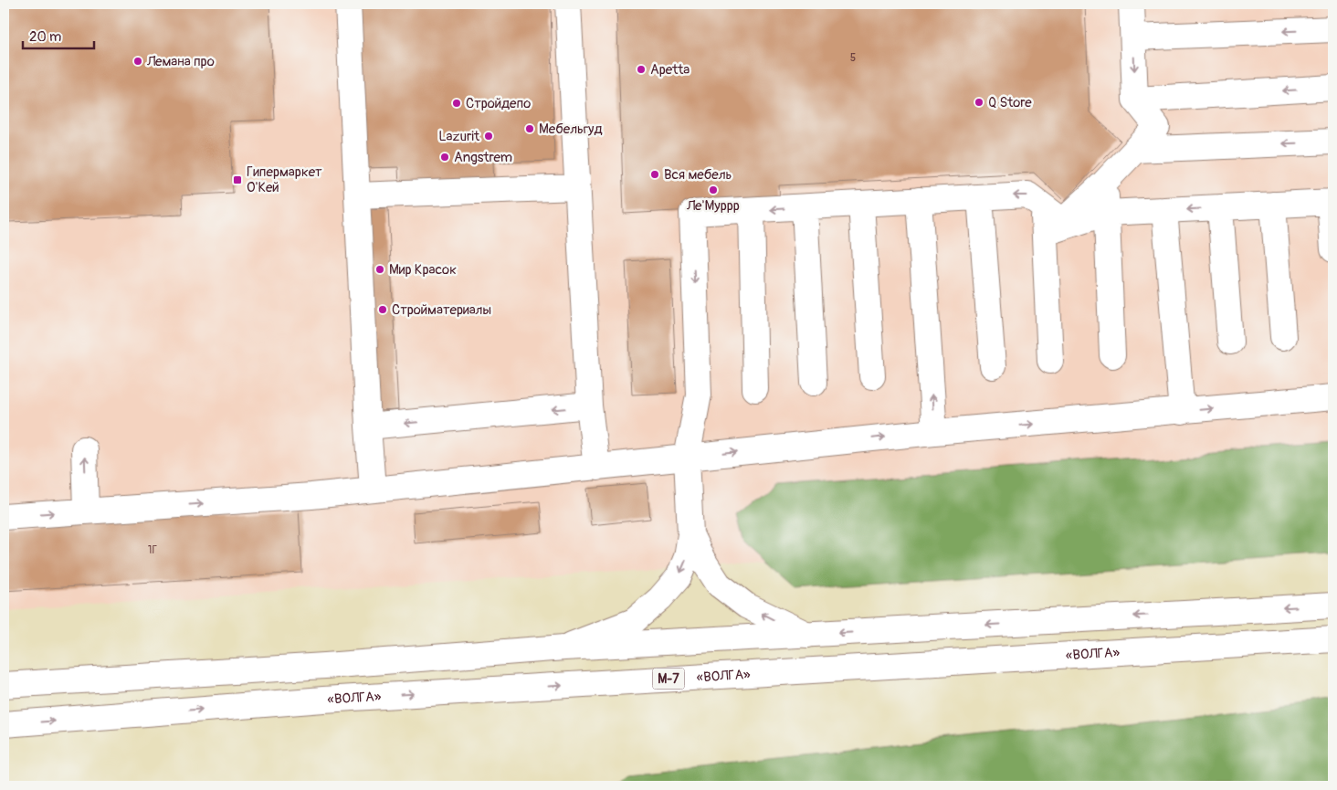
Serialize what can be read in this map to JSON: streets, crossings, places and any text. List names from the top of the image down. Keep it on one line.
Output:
{"streets":{"main road":["«ВОЛГА»","М-7"]},"places":{"other":["Лемана про","Apetta","Q Store","Стройдепо","Мебельгуд","Lazurit","Angstrem","Вся мебель","Ле'Муррр","Мир Красок","Стройматериалы"],"transit":["Гипермаркет О'Кей"]},"house_numbers":["5","1Г"],"scale_bar":"20 m"}
